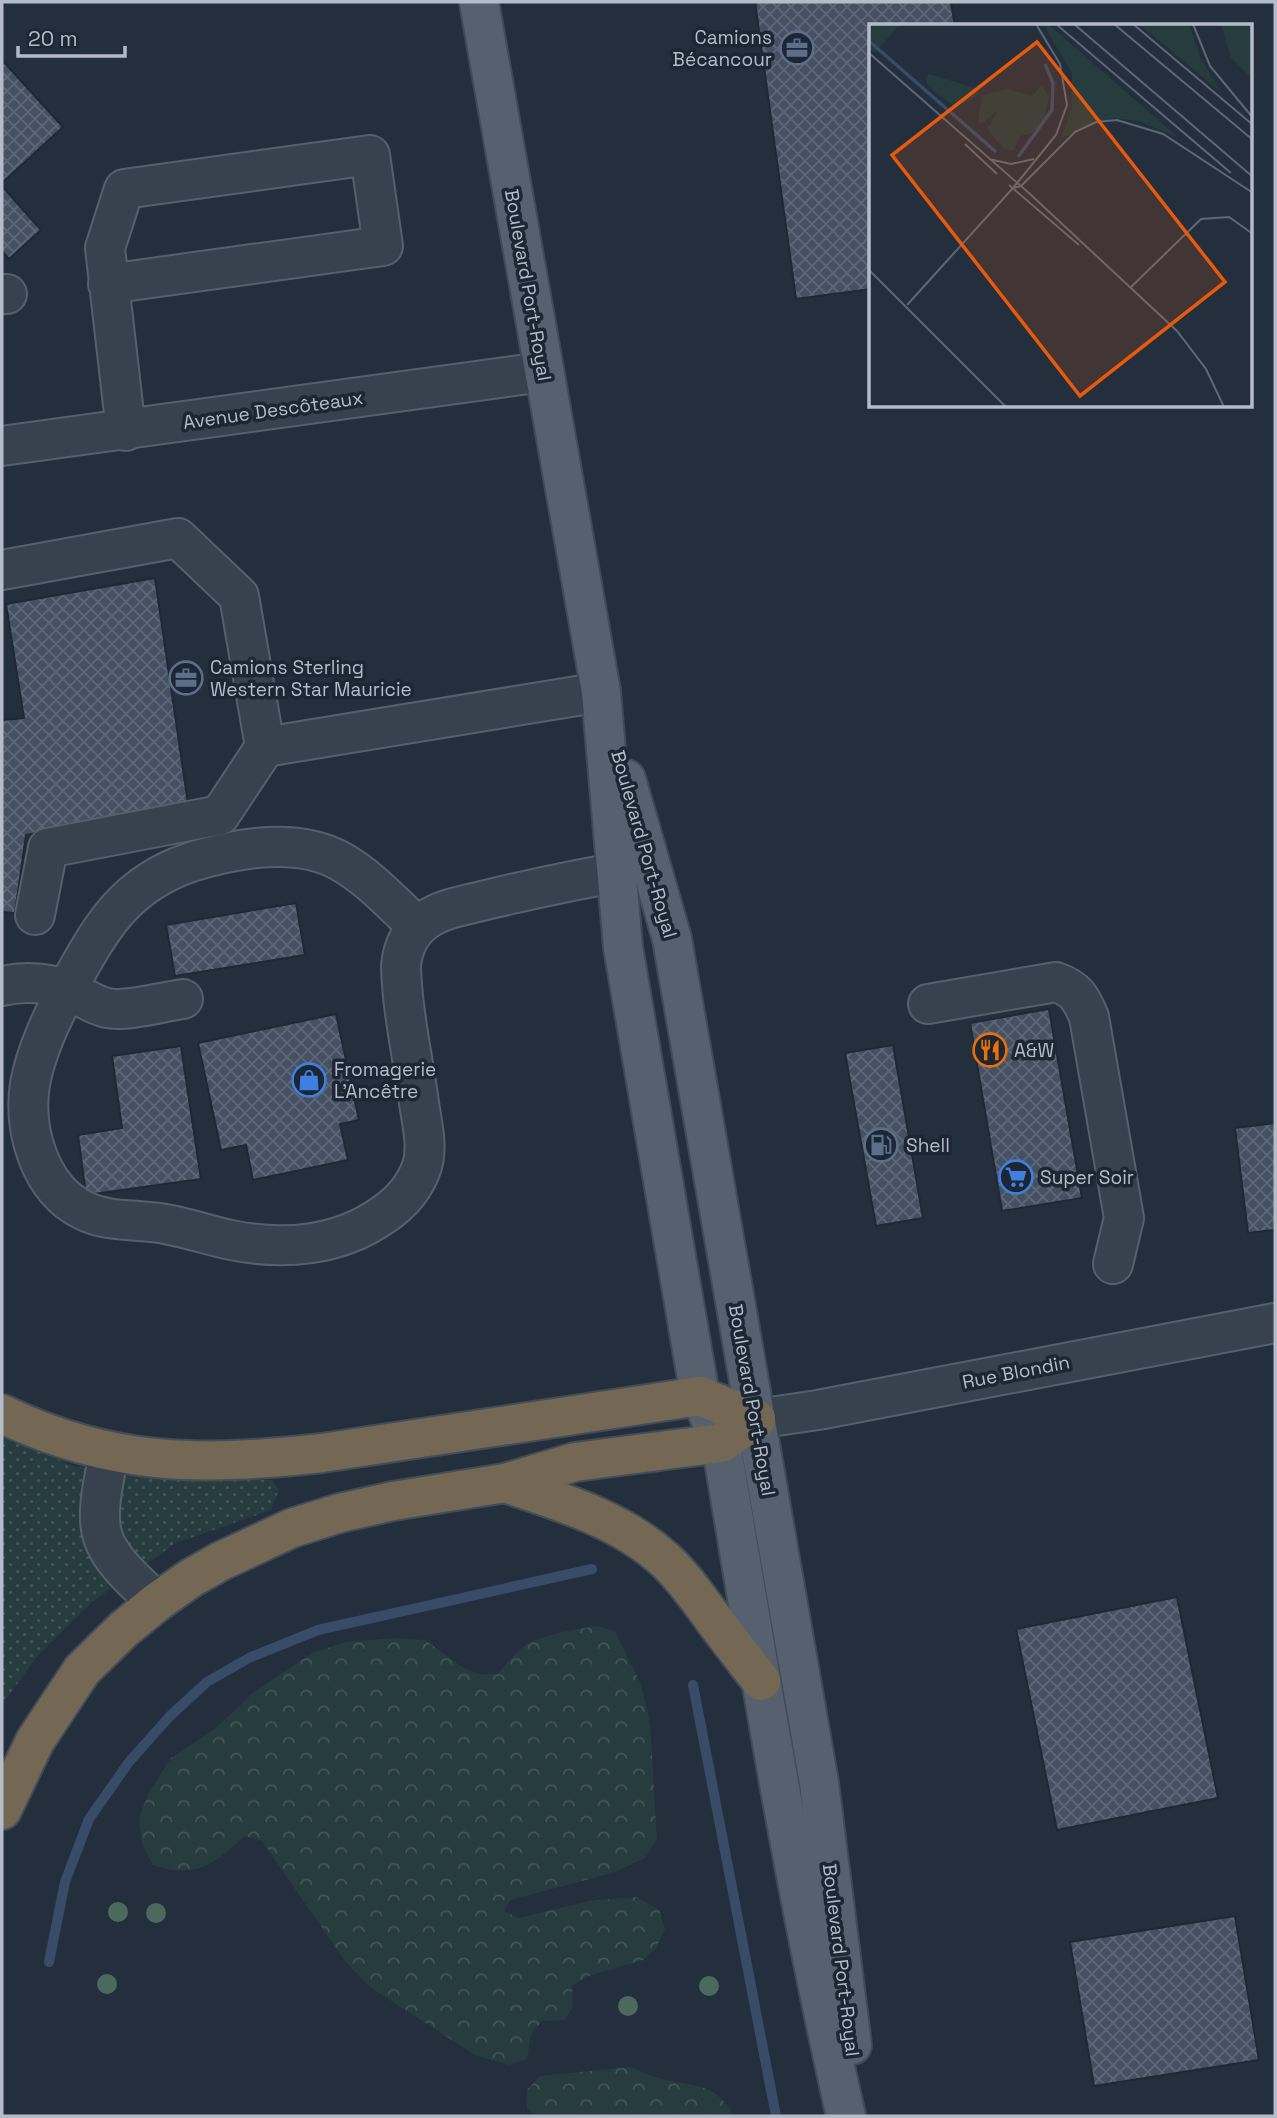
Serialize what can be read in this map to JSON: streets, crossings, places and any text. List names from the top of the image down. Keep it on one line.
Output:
{"streets":{"main road":["Boulevard Port-Royal"],"street":["Avenue Descôteaux","Rue Blondin"]},"crossings":[["Boulevard Port-Royal","Avenue Descôteaux"],["Boulevard Port-Royal","Rue Blondin"]],"places":{"office":["Camions Bécancour","Camions Sterling Western Star Mauricie"],"restaurant":["A&W"],"shop":["Fromagerie L'Ancêtre"],"fuel station":["Shell"],"supermarket":["Super Soir"]},"scale_bar":"20 m"}
